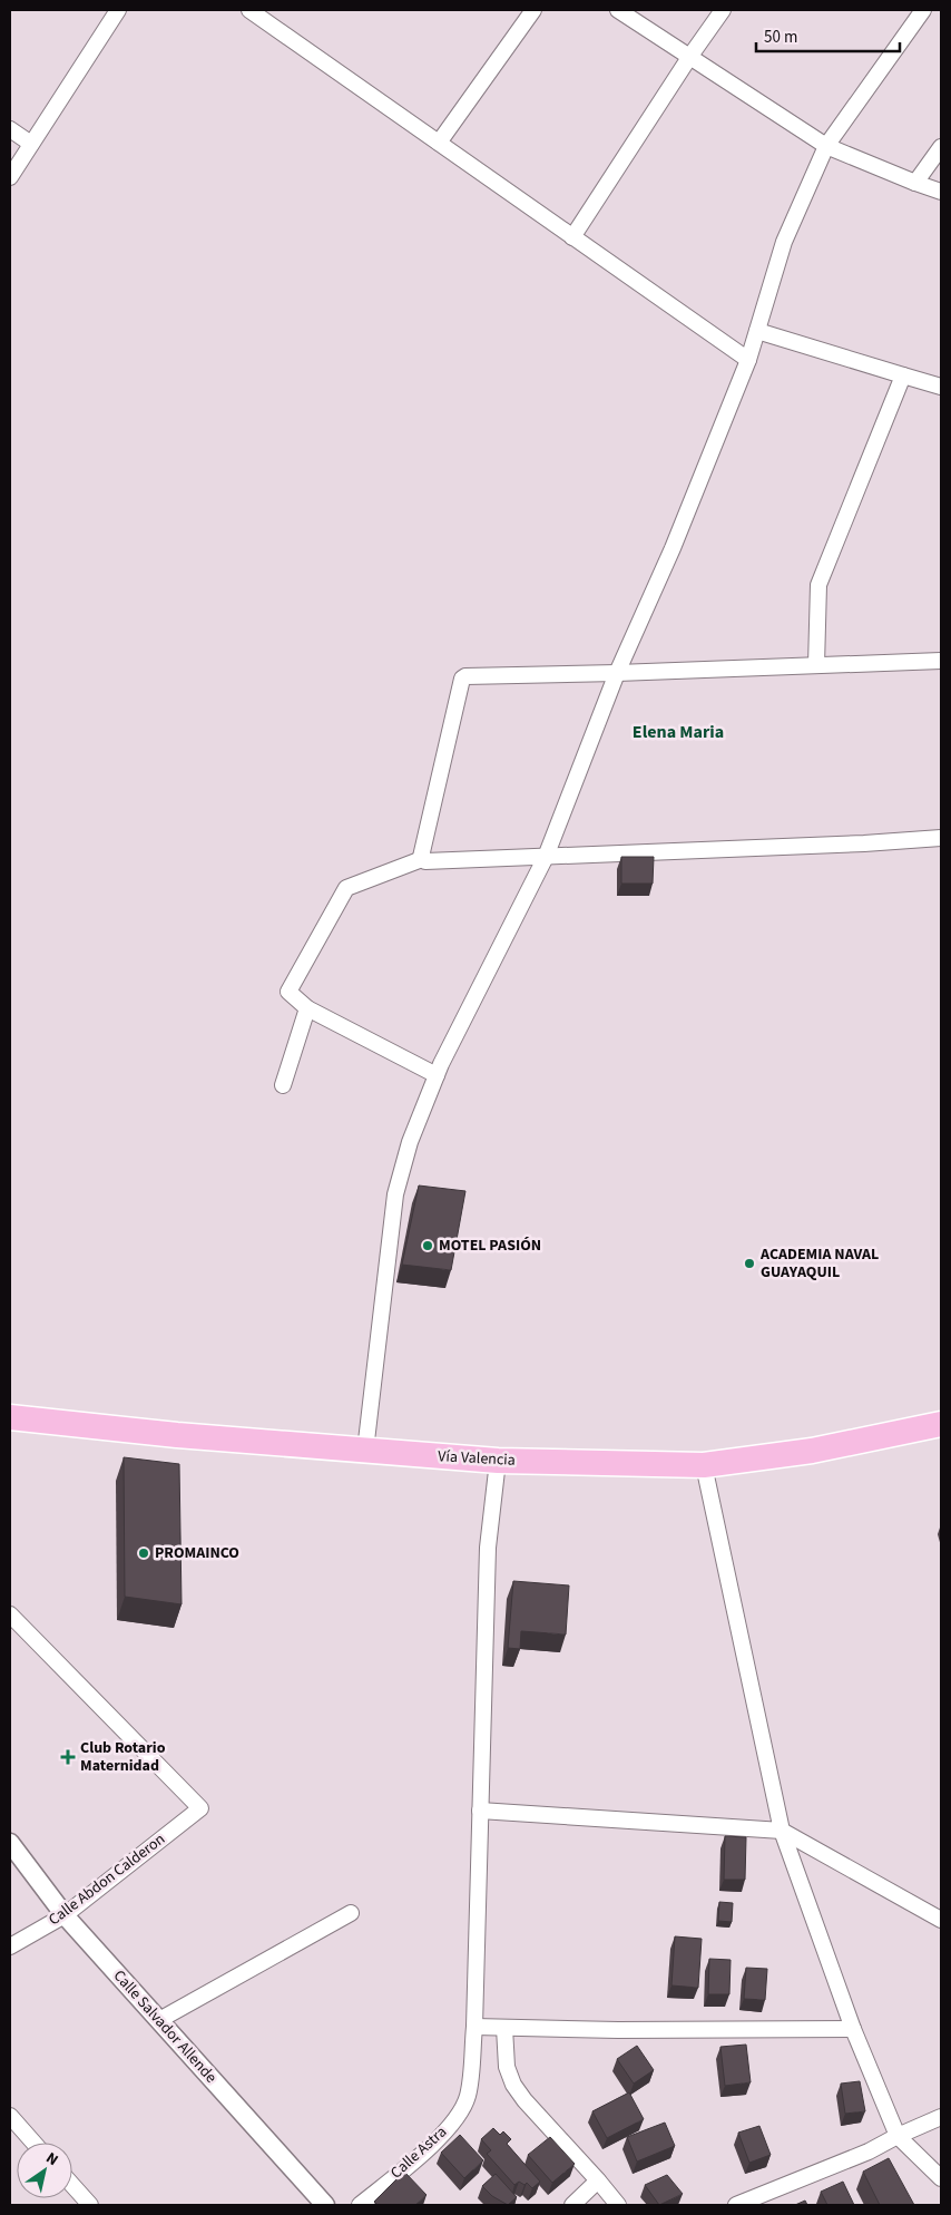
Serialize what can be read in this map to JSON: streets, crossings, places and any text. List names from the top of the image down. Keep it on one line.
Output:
{"streets":{"highway":["Vía Valencia"],"street":["Calle Abdon Calderon","Calle Salvador Allende","Calle Astra"]},"crossings":[["Vía Valencia","Calle Astra"],["Calle Abdon Calderon","Calle Salvador Allende"]],"districts":["Elena Maria"],"places":{"other":["MOTEL PASIÓN","ACADEMIA NAVAL GUAYAQUIL","PROMAINCO"],"health":["Club Rotario Maternidad"]},"scale_bar":"50 m","north":"top right"}
